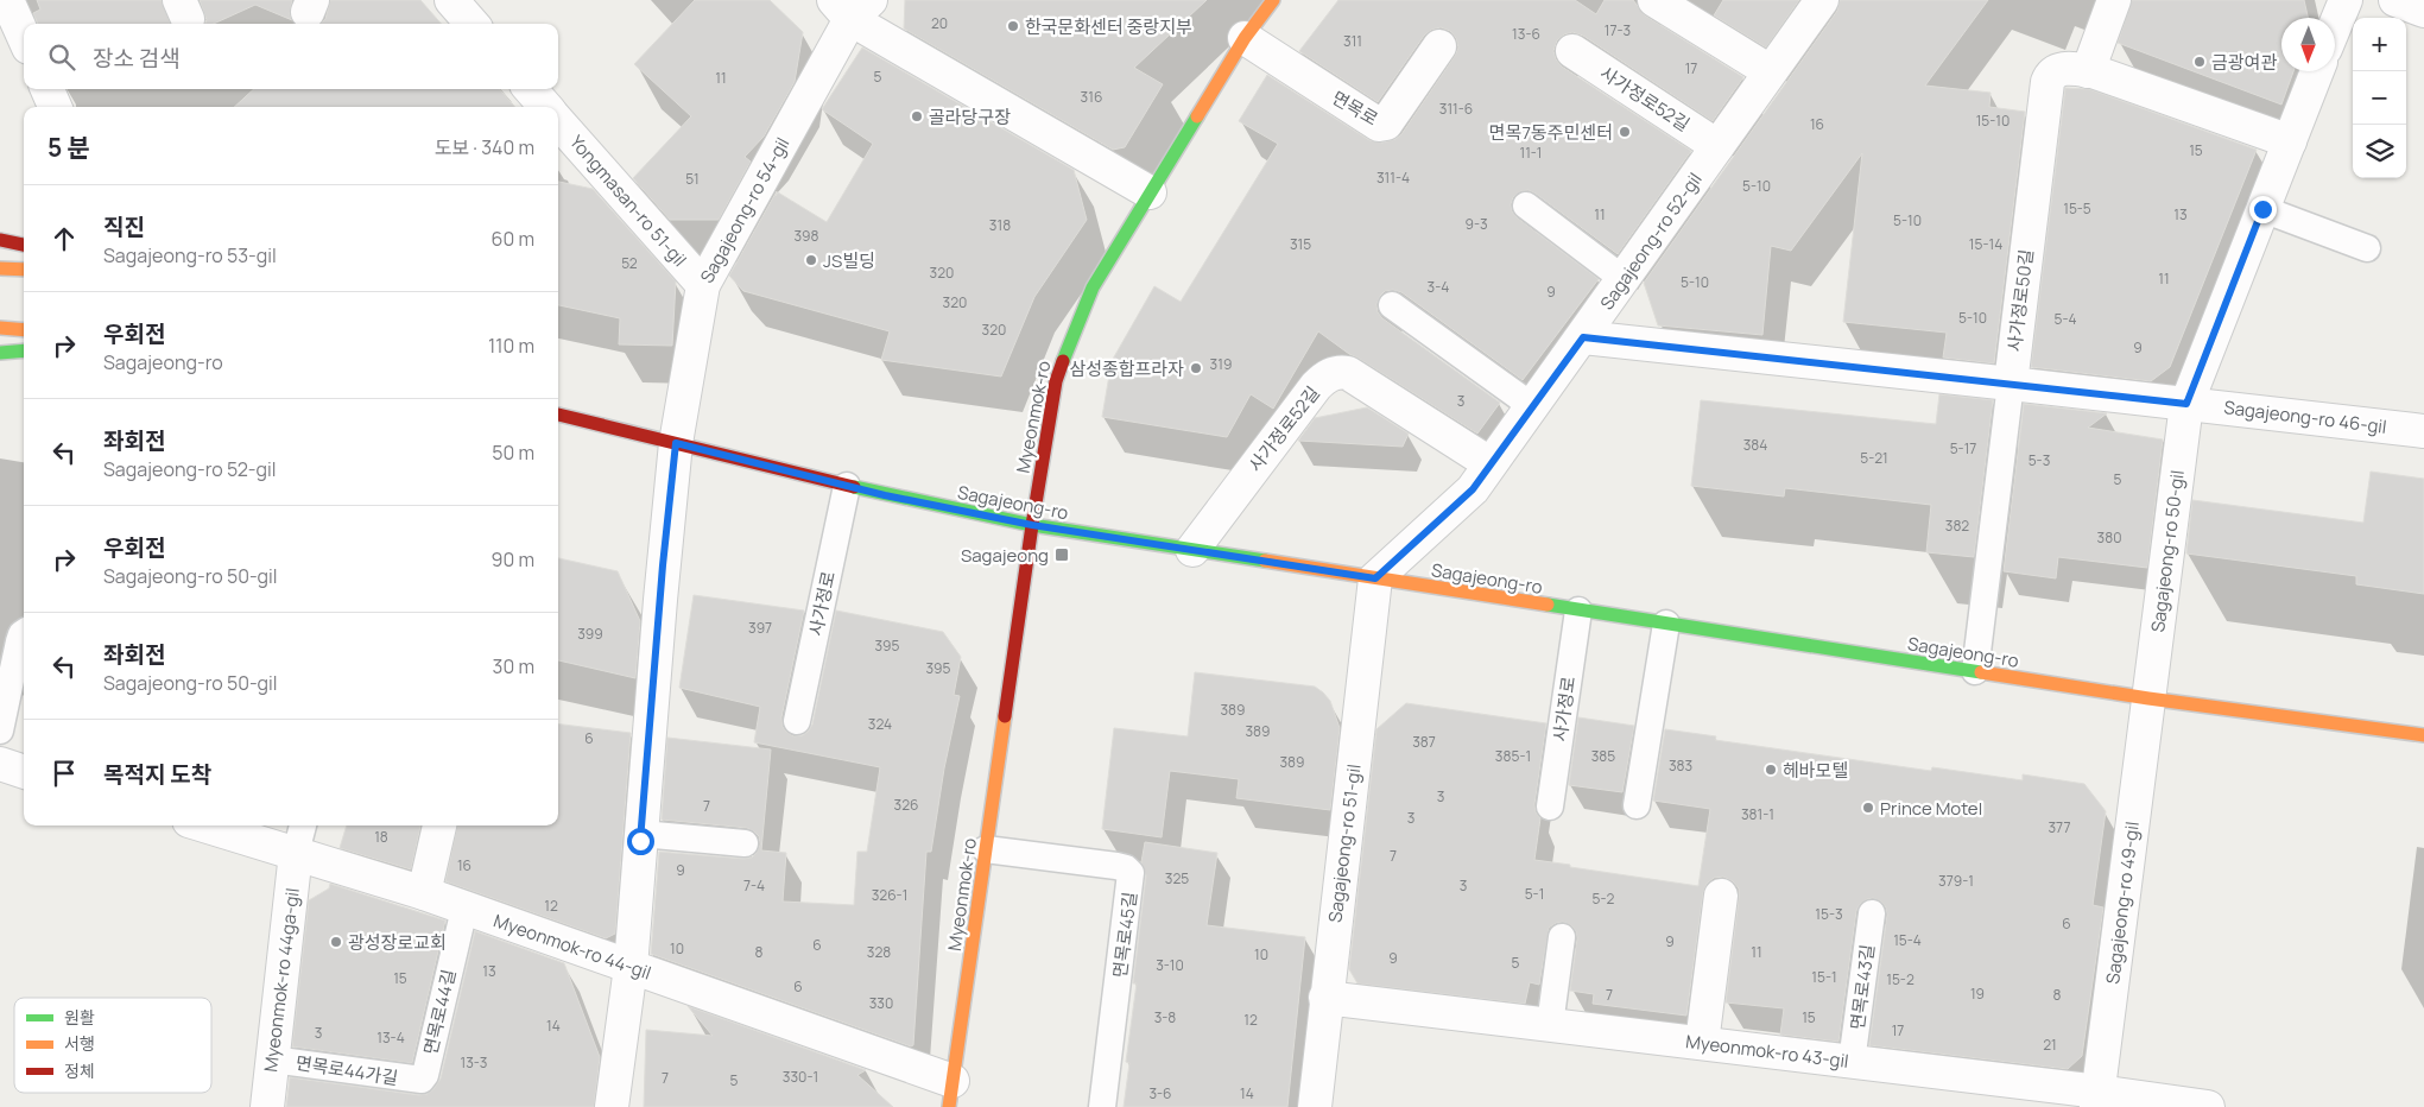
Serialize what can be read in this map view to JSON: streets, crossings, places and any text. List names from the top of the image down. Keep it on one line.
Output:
{"streets":{"main road":["Myeonmok-ro","Sagajeong-ro"],"street":["사가정로52길","면목로","Yongmasan-ro 51-gil","Sagajeong-ro 54-gil","Sagajeong-ro 52-gil","사가정로50길","Sagajeong-ro 46-gil","Sagajeong-ro 50-gil","Sagajeong-ro 51-gil","Sagajeong-ro 49-gil","Myeonmok-ro 44-gil","Myeonmok-ro 44ga-gil","Myeonmok-ro 43-gil"],"lane":["사가정로","면목로45길","면목로43길","면목로44길","면목로44가길"]},"crossings":[["사가정로52길","Sagajeong-ro 52-gil"],["사가정로52길","Sagajeong-ro"],["면목로","Myeonmok-ro"],["Yongmasan-ro 51-gil","Sagajeong-ro 54-gil"],["Sagajeong-ro 54-gil","Sagajeong-ro"],["Sagajeong-ro 54-gil","Myeonmok-ro 44-gil"],["Sagajeong-ro 52-gil","Sagajeong-ro"],["Sagajeong-ro 52-gil","Sagajeong-ro 51-gil"],["사가정로50길","Sagajeong-ro"],["사가정로50길","Sagajeong-ro 50-gil"],["Myeonmok-ro","Sagajeong-ro"],["Myeonmok-ro","면목로45길"],["Myeonmok-ro","Myeonmok-ro 44-gil"],["Sagajeong-ro 46-gil","Sagajeong-ro 50-gil"],["Sagajeong-ro","Sagajeong-ro 50-gil"],["Sagajeong-ro","사가정로"],["Sagajeong-ro","Sagajeong-ro 51-gil"],["Sagajeong-ro","Sagajeong-ro 49-gil"],["Sagajeong-ro 50-gil","Sagajeong-ro 49-gil"],["Sagajeong-ro 51-gil","Myeonmok-ro 43-gil"],["Sagajeong-ro 49-gil","Myeonmok-ro 43-gil"],["Myeonmok-ro 44-gil","Myeonmok-ro 44ga-gil"],["Myeonmok-ro 44-gil","면목로44길"],["Myeonmok-ro 44ga-gil","면목로44가길"],["면목로43길","Myeonmok-ro 43-gil"],["면목로44길","면목로44가길"]],"places":{"other":["한국문화센터 중랑지부","금광여관","골라당구장","면목7동주민센터","JS빌딩","삼성종합프라자","헤바모텔","Prince Motel","광성장로교회"],"transit":["Sagajeong"]},"house_numbers":["20","17-3","13-6","311","17","5","11","316","311-6","15-10","16","15","11-1","311-4","51","5-10","15-5","11","13","5-10","9-3","318","398","315","15-14","52","320","11","5-10","3-4","9","320","5-10","5-4","320","9","319","3","384","5-17","5-21","5-3","5","382","380","397","399","395","395","389","324","389","6","387","385-1","385","389","383","3","326","7","381-1","3","377","18","7","16","9","325","379-1","7-4","3","5-1","326-1","5-2","12","15-3","6","15-4","9","6","10","8","328","11","10","9","5","3-10","13","15-1","15","15-2","6","19","7","8","330","3-8","15","12","14","17","3","13-4","21","13-3","330-1","7","5","3-6","14"],"legend":["원활","서행","정체"],"north":"bottom","page":{"map_buttons":["+","−"],"search":"장소 검색","heading":["5 분","도보 · 340 m"],"list":[["직진","Sagajeong-ro 53-gil","60 m"],["우회전","Sagajeong-ro","110 m"],["좌회전","Sagajeong-ro 52-gil","50 m"],["우회전","Sagajeong-ro 50-gil","90 m"],["좌회전","Sagajeong-ro 50-gil","30 m"],"목적지 도착"]}}
